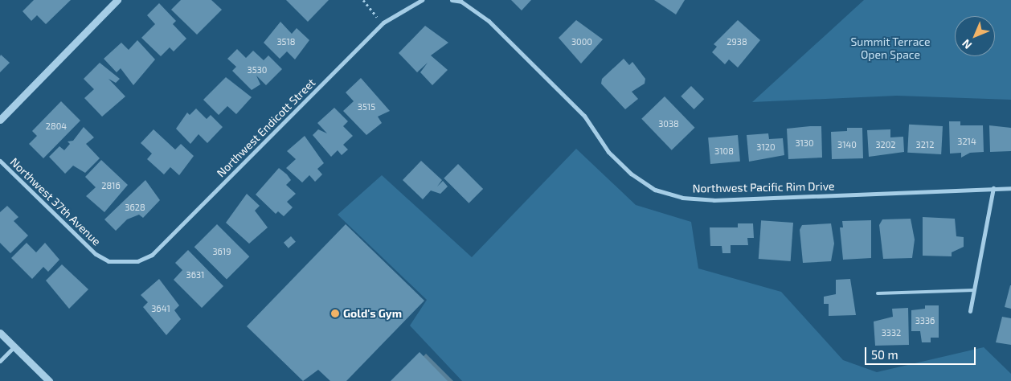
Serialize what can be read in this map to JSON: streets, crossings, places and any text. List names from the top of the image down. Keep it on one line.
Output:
{"streets":{"street":["Northwest Endicott Street","Northwest Pacific Rim Drive","Northwest 37th Avenue"]},"crossings":[["Northwest Endicott Street","Northwest 37th Avenue"]],"parks":["Summit Terrace Open Space"],"places":["Gold's Gym"],"house_numbers":["3518","3000","2938","3530","3515","3038","2804","3214","3130","3140","3202","3212","3120","3108","2816","3628","3619","3631","3641","3336","3332"],"scale_bar":"50 m","north":"bottom left"}
